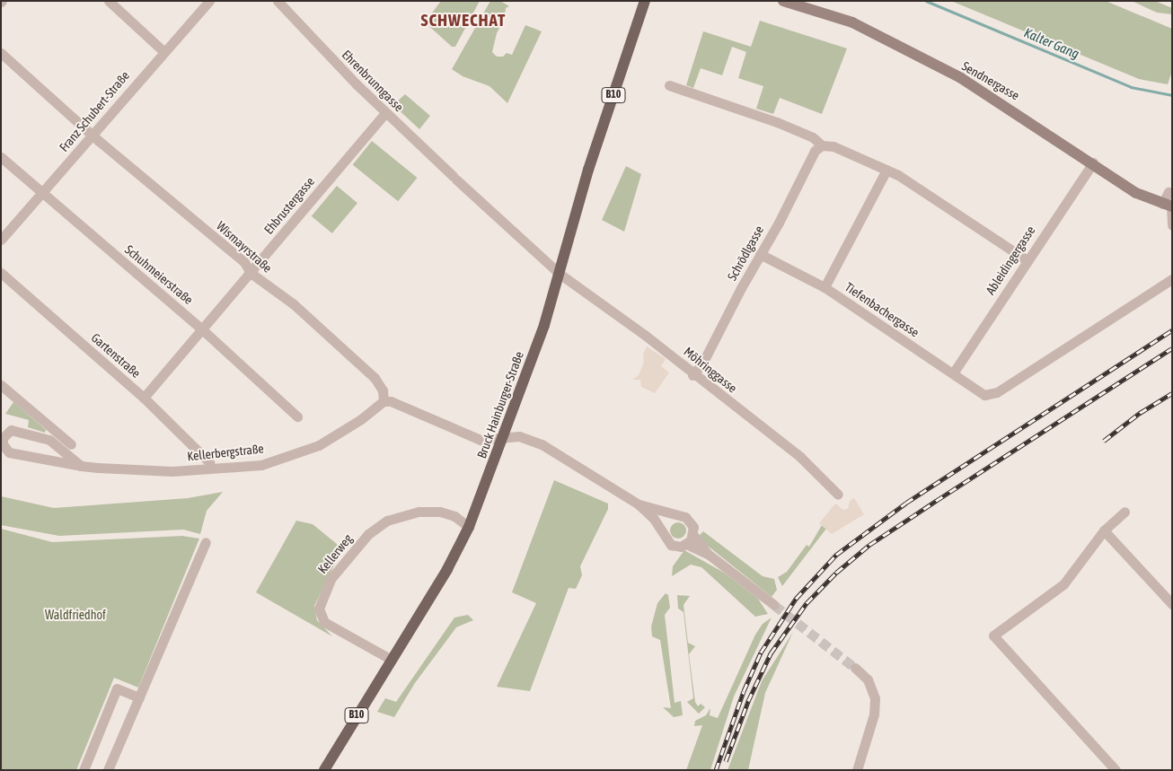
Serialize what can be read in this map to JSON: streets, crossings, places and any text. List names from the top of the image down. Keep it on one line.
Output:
{"streets":{"main road":["B10","Bruck Hainburger-Straße"],"street":["Ehrenbrunngasse","Sendnergasse","Franz Schubert-Straße","Ehbrustergasse","Wismayrstraße","Schrödlgasse","Ableidingergasse","Schuhmeierstraße","Tiefenbachergasse","Gartenstraße","Möhringgasse","Kellerbergstraße","Kellerweg"]},"crossings":[["Ehrenbrunngasse","Ehbrustergasse"],["Ehrenbrunngasse","Möhringgasse"],["Ehrenbrunngasse","Bruck Hainburger-Straße"],["Sendnergasse","Ableidingergasse"],["Franz Schubert-Straße","Wismayrstraße"],["Franz Schubert-Straße","Schuhmeierstraße"],["Ehbrustergasse","Wismayrstraße"],["Ehbrustergasse","Schuhmeierstraße"],["Ehbrustergasse","Gartenstraße"],["Wismayrstraße","Kellerbergstraße"],["Schrödlgasse","Tiefenbachergasse"],["Schrödlgasse","Möhringgasse"],["Ableidingergasse","Tiefenbachergasse"],["Möhringgasse","Bruck Hainburger-Straße"],["Bruck Hainburger-Straße","Kellerweg"]],"districts":["SCHWECHAT"],"water":["Kalter Gang"],"parks":["Waldfriedhof"]}
